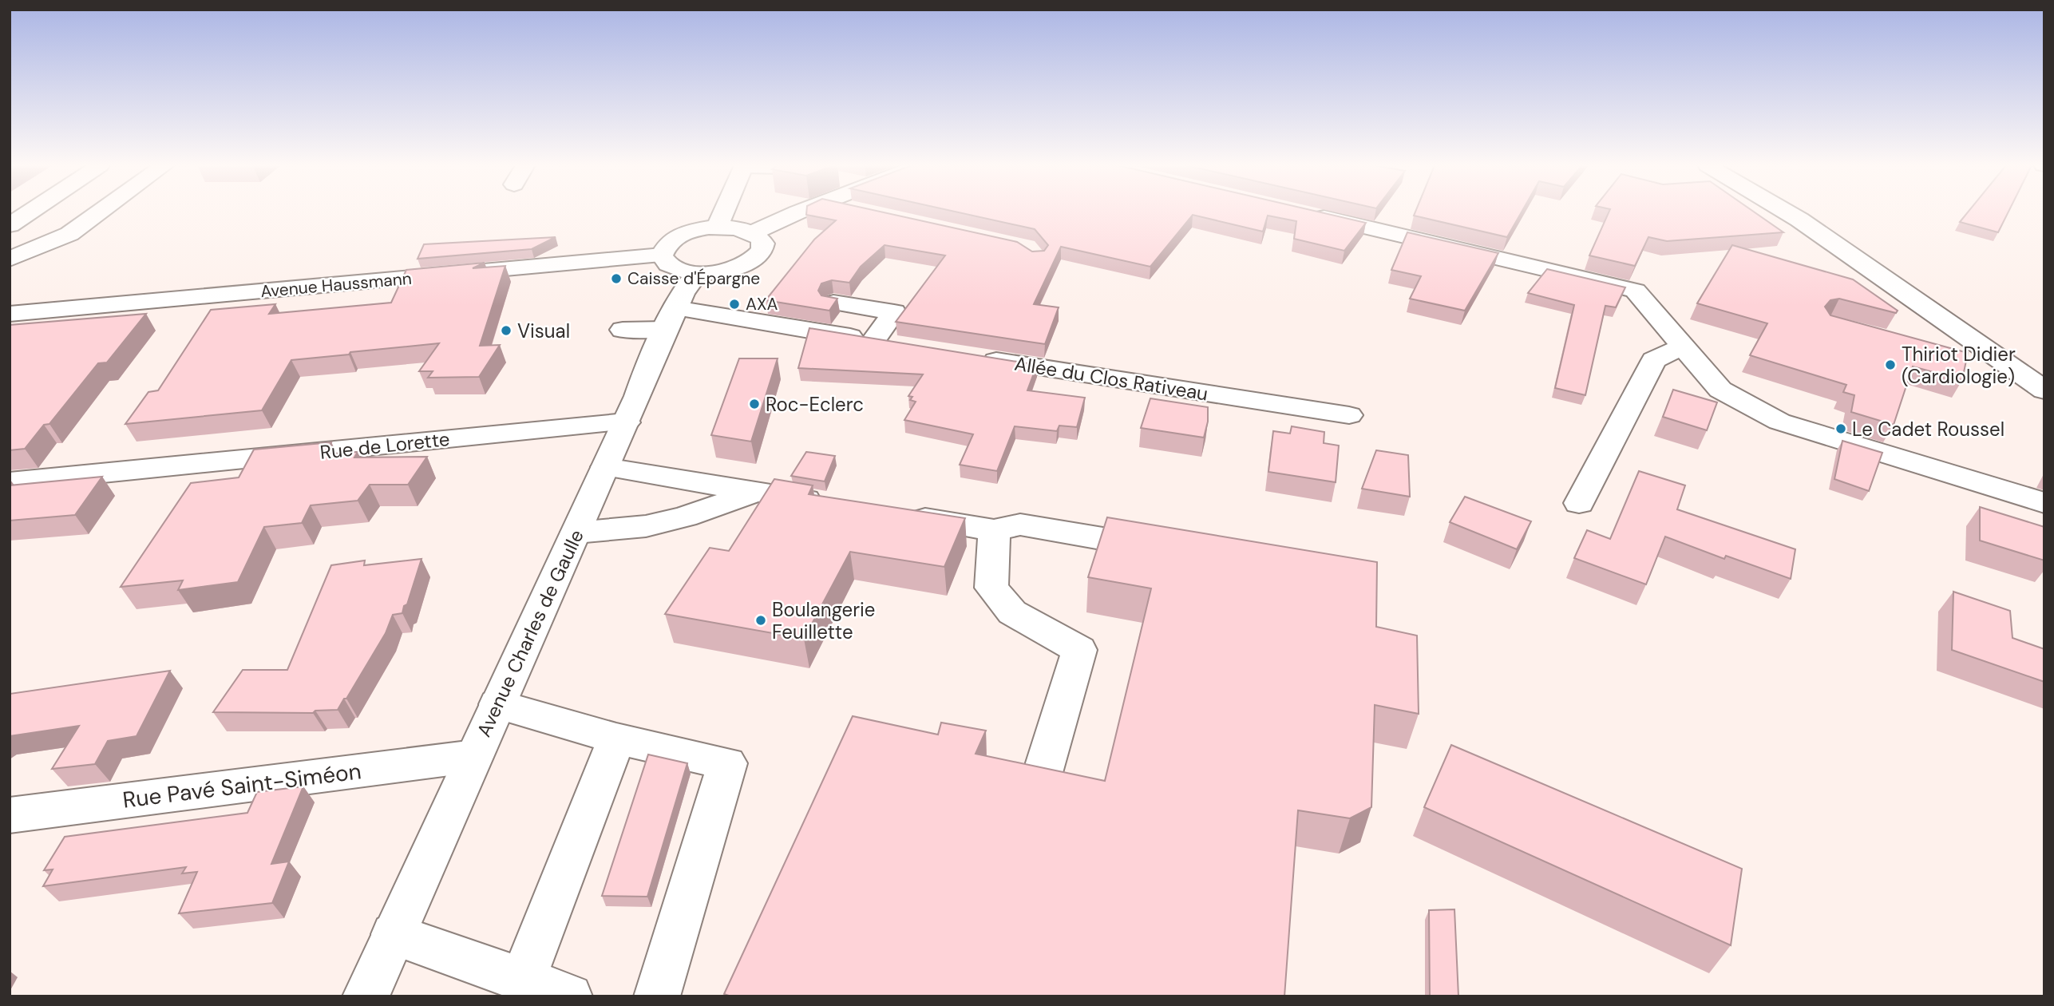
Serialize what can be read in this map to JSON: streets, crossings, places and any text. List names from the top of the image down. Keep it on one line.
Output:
{"streets":{"street":["Avenue Haussmann","Allée du Clos Rativeau","Rue de Lorette","Avenue Charles de Gaulle","Rue Pavé Saint-Siméon"]},"crossings":[["Rue de Lorette","Avenue Charles de Gaulle"],["Avenue Charles de Gaulle","Rue Pavé Saint-Siméon"]],"places":["Caisse d'Épargne","AXA","Visual","Thiriot Didier (Cardiologie)","Roc-Eclerc","Le Cadet Roussel","Boulangerie Feuillette"]}
